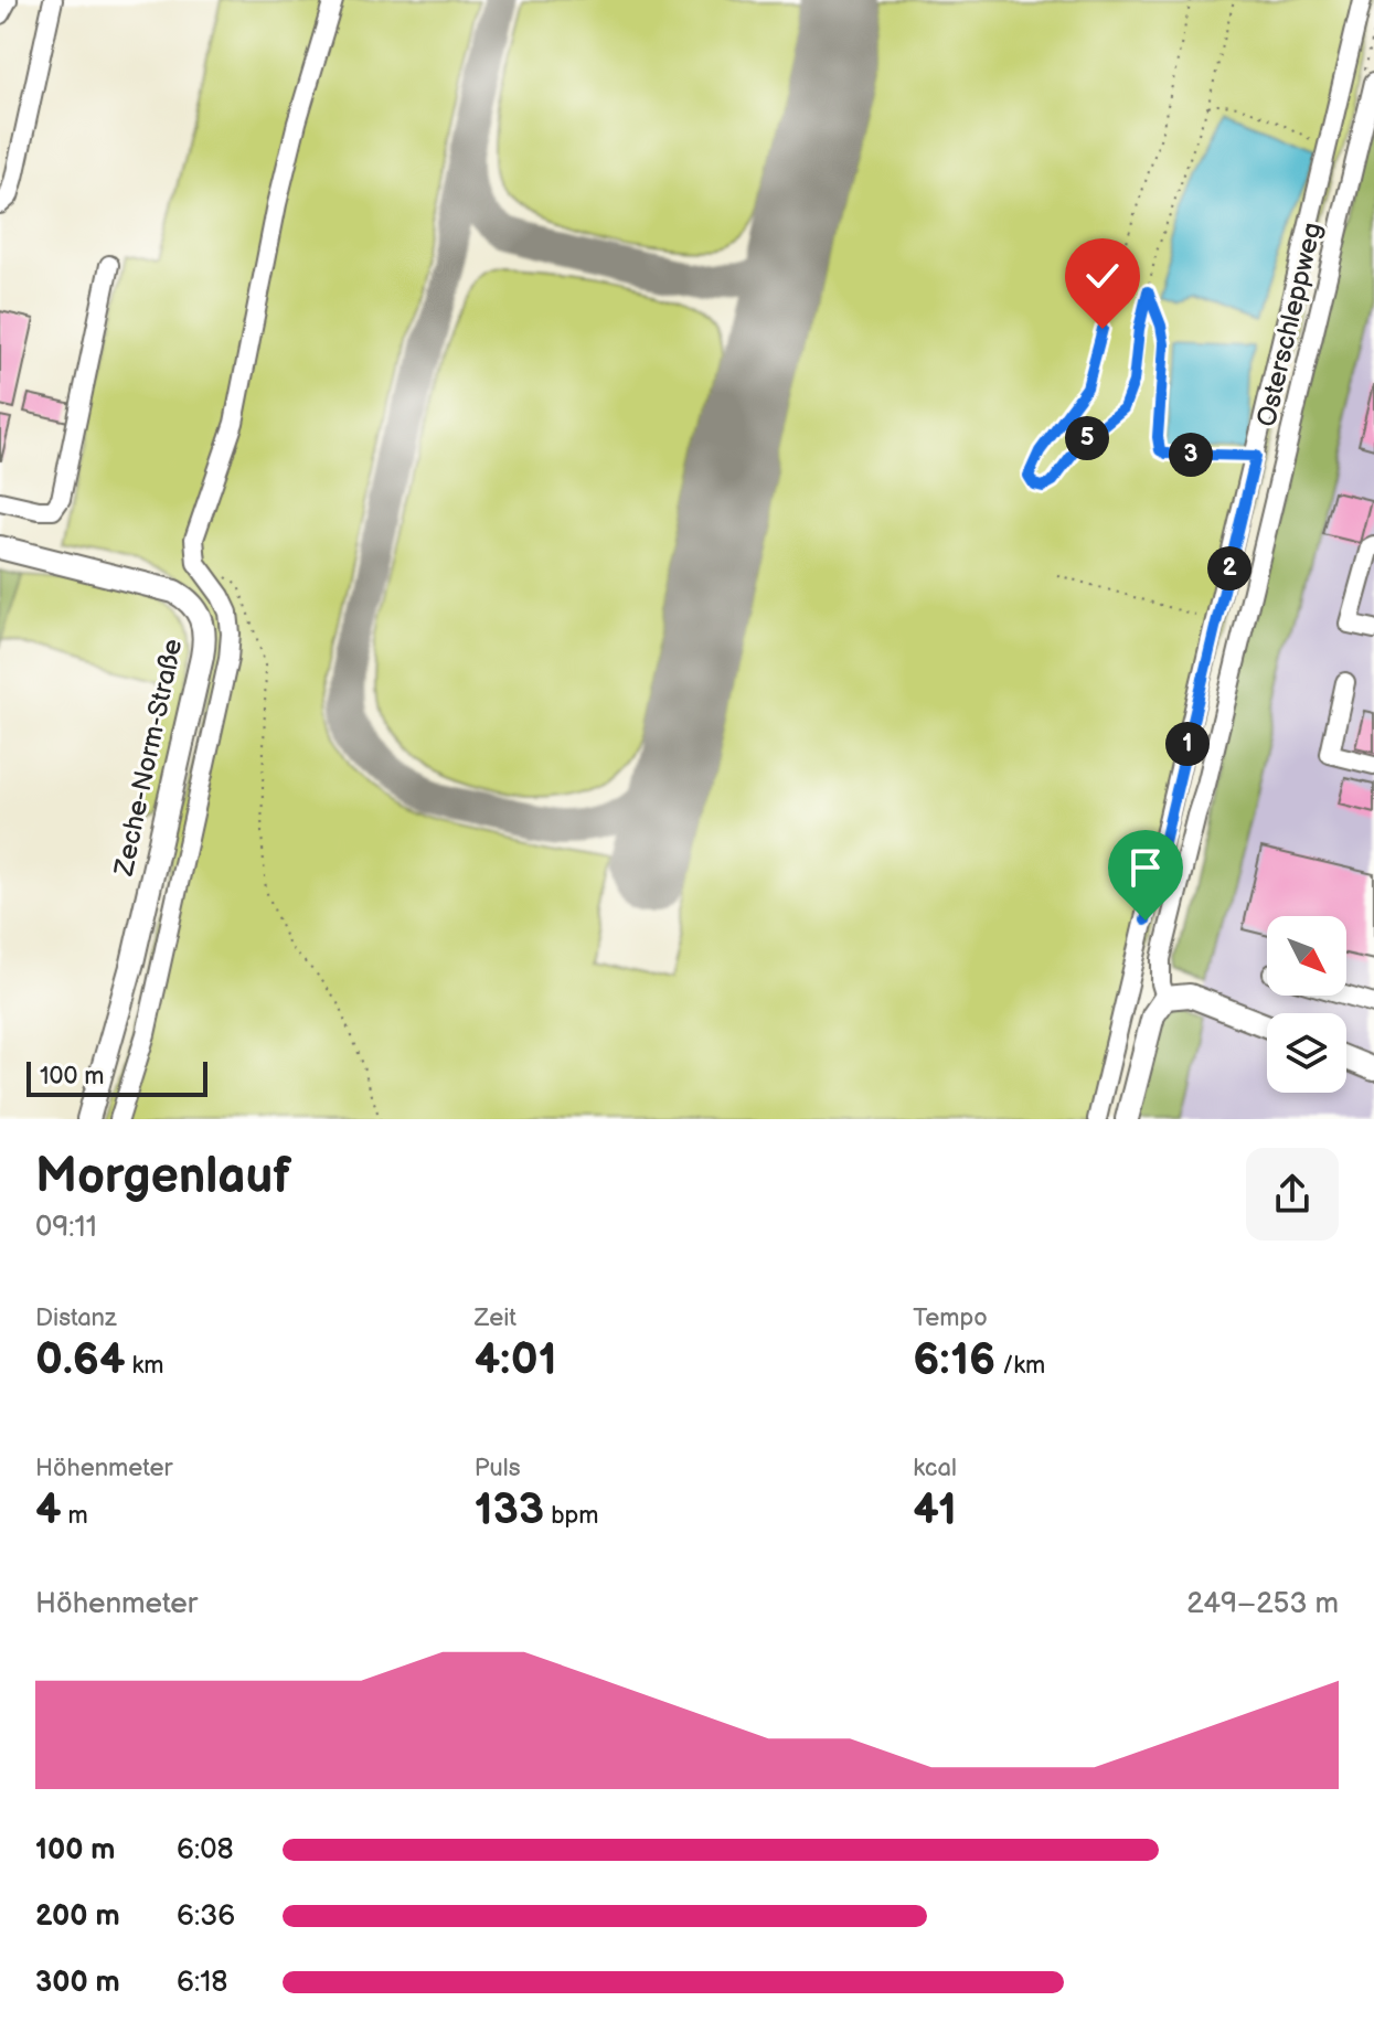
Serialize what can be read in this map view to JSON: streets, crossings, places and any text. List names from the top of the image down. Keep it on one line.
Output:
{"streets":{"main road":["Zeche-Norm-Straße"],"street":["Osterschleppweg"]},"scale_bar":"100 m","north":"bottom right","page":{"pins":["5","3","2","1"],"scale":"100 m","heading":["Morgenlauf","09:11"],"stats":[["Distanz","0.64 km"],["Zeit","4:01"],["Tempo","6:16 /km"],["Höhenmeter","4 m"],["Puls","133 bpm"],["kcal","41"]],"chart":["Höhenmeter","249–253 m"],"list":[{"name":"100 m","note":"6:08"},{"name":"200 m","note":"6:36"},{"name":"300 m","note":"6:18"}]}}
